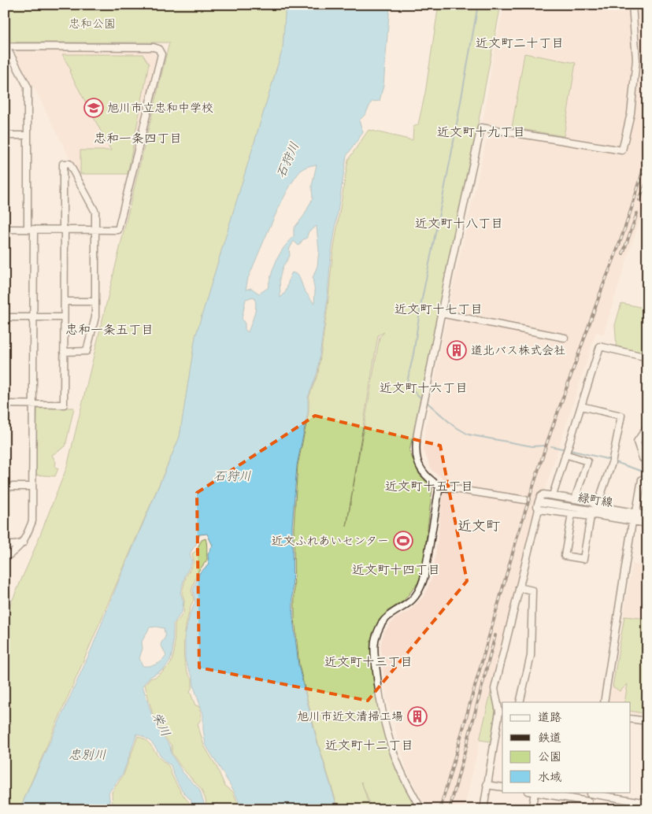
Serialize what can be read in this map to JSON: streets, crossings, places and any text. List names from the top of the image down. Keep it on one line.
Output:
{"streets":{"street":["緑町線"]},"districts":["近文町二十丁目","近文町十九丁目","忠和一条四丁目","近文町十八丁目","近文町十七丁目","忠和一条五丁目","近文町十六丁目","近文町十五丁目","近文町","近文町十四丁目","近文町十三丁目","近文町十二丁目"],"water":["石狩川","栄川","忠別川"],"parks":["忠和公園"],"places":{"school or university":["旭川市立忠和中学校"],"building":["道北バス株式会社","旭川市近文清掃工場"],"sports":["近文ふれあいセンター"]},"legend":["道路","鉄道","公園","水域"]}
